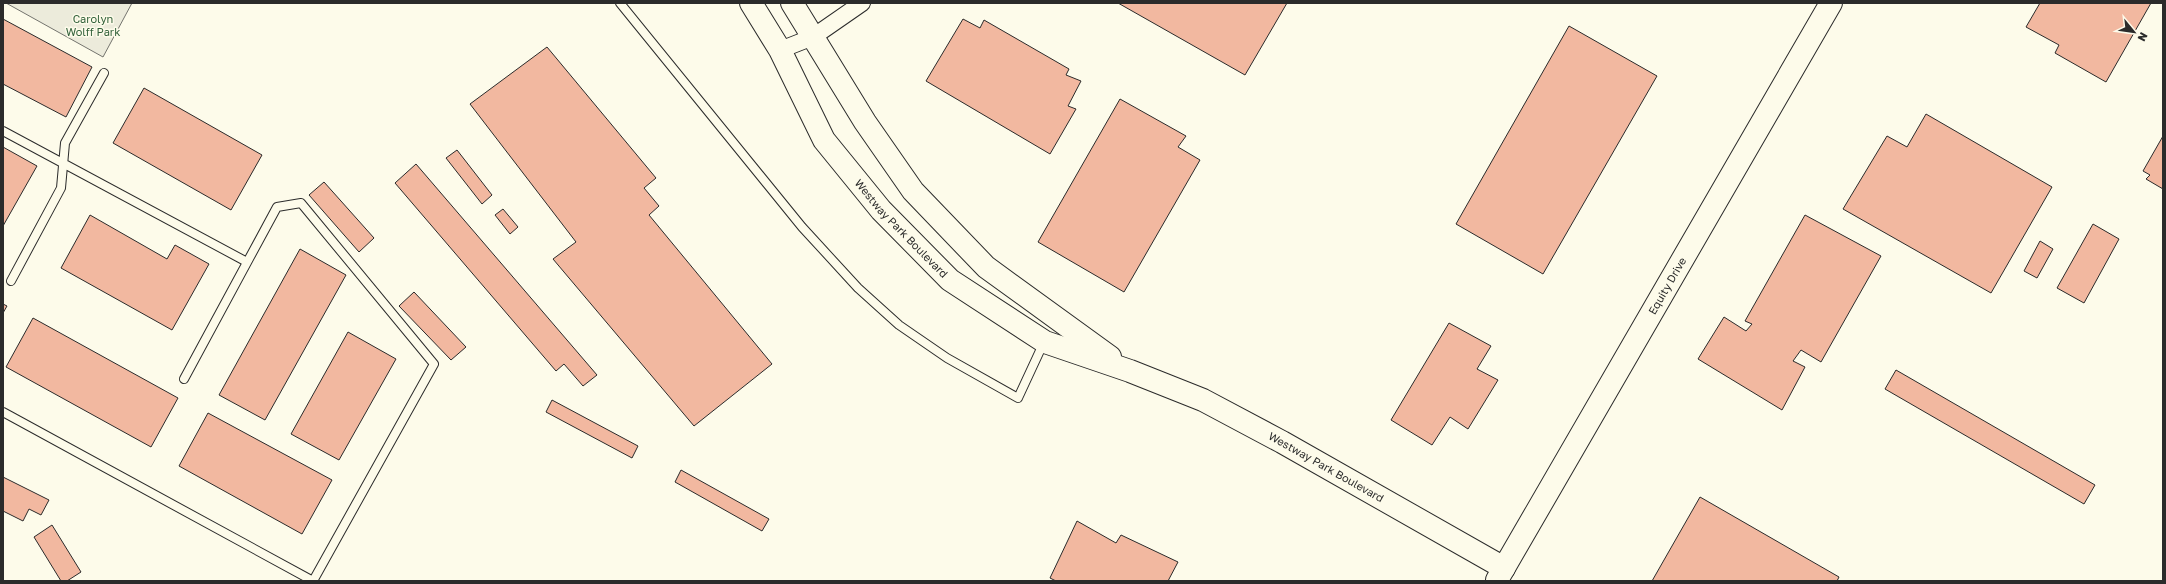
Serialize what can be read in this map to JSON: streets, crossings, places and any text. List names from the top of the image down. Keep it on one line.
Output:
{"streets":{"street":["Westway Park Boulevard","Equity Drive"]},"crossings":[["Westway Park Boulevard","Equity Drive"]],"parks":["Carolyn Wolff Park"],"north":"bottom right"}
